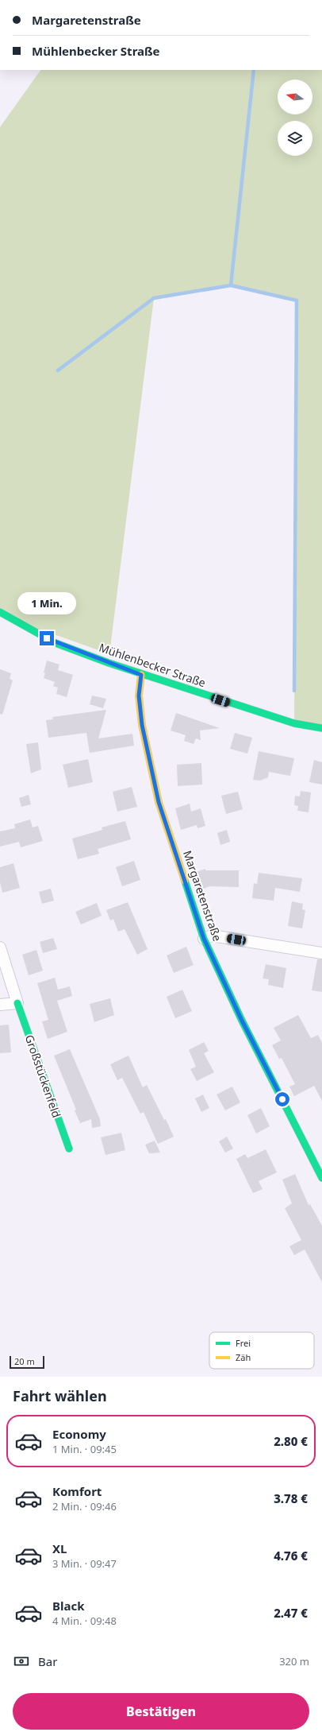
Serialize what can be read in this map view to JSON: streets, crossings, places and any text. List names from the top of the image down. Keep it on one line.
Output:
{"streets":{"street":["Mühlenbecker Straße","Margaretenstraße","Großstückenfeld"]},"crossings":[["Mühlenbecker Straße","Margaretenstraße"]],"legend":["Frei","Zäh"],"scale_bar":"20 m","north":"left","page":{"banner":["Margaretenstraße","Mühlenbecker Straße"],"bubble":"1 Min.","scale":"20 m","heading":"Fahrt wählen","list":[{"name":"Economy","note":"1 Min. · 09:45","value":"2.80 €"},{"name":"Komfort","note":"2 Min. · 09:46","value":"3.78 €"},{"name":"XL","note":"3 Min. · 09:47","value":"4.76 €"},{"name":"Black","note":"4 Min. · 09:48","value":"2.47 €"}],"pay":["Bar","320 m"],"buttons":"Bestätigen"}}
